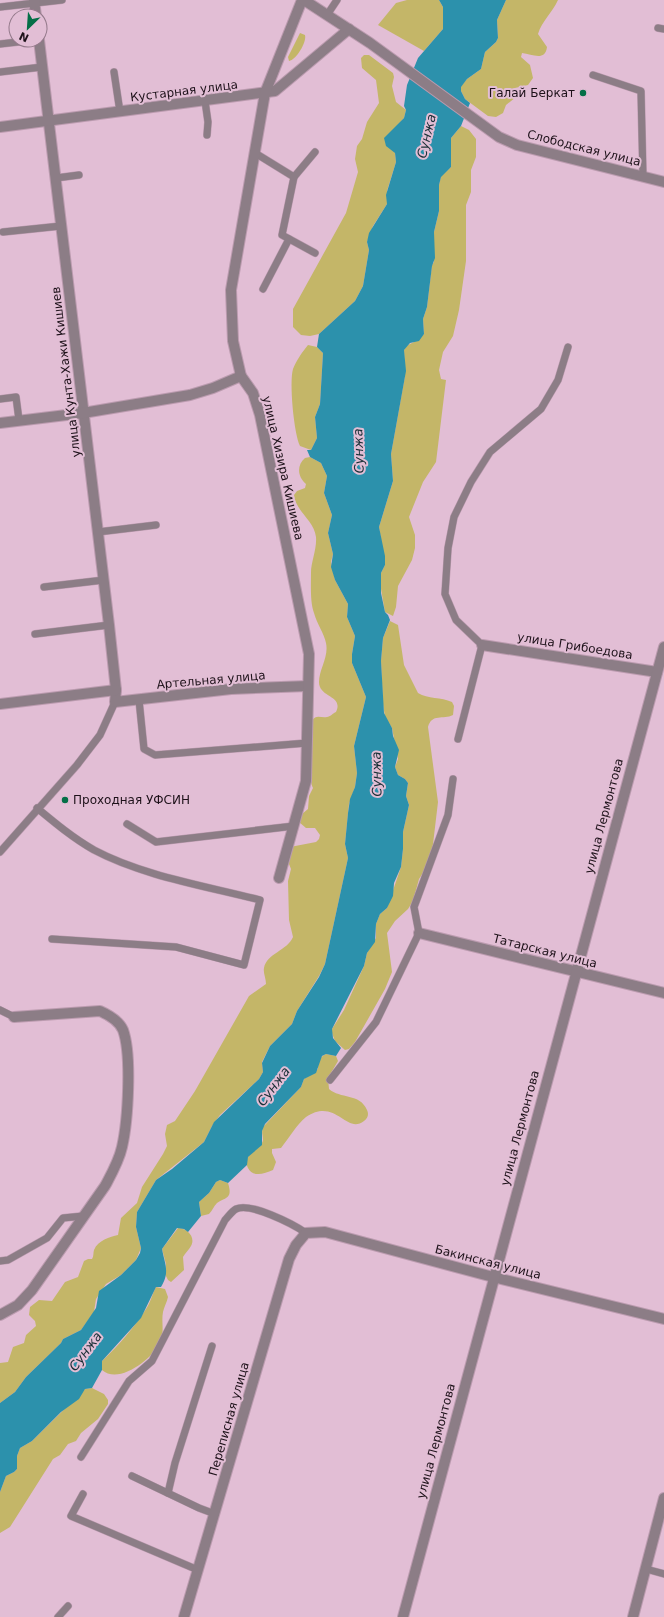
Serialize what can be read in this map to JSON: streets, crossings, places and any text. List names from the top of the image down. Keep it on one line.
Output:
{"streets":{"street":["Кустарная улица","Слободская улица","улица Кунта-Хажи Кишиев","улица Хизира Кишиева","улица Грибоедова","Артельная улица","улица Лермонтова","Татарская улица","Бакинская улица","Переписная улица"]},"crossings":[["Кустарная улица","Слободская улица"],["Кустарная улица","улица Кунта-Хажи Кишиев"],["Кустарная улица","улица Хизира Кишиева"],["Слободская улица","улица Хизира Кишиева"],["улица Кунта-Хажи Кишиев","Артельная улица"],["улица Хизира Кишиева","Артельная улица"],["улица Грибоедова","улица Лермонтова"],["улица Лермонтова","Татарская улица"],["улица Лермонтова","Бакинская улица"],["Бакинская улица","Переписная улица"]],"water":["Сунжа"],"places":["Галай Беркат","Проходная УФСИН"],"north":"bottom left"}
